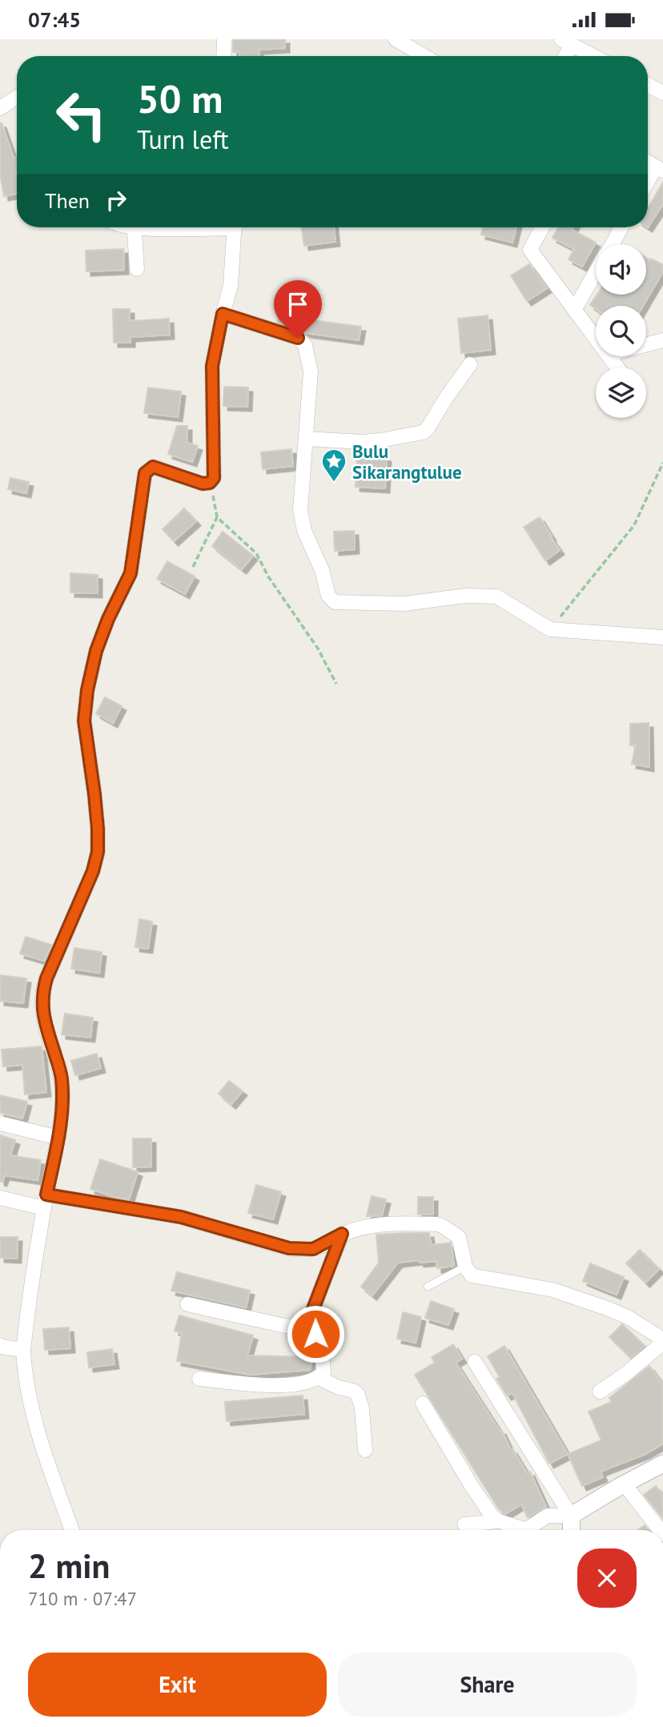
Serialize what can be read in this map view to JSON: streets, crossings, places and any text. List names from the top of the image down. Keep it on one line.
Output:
{"places":{"place":["Bulu Sikarangtulue"]},"page":{"status":"07:45","turn":["50 m","Turn left"],"then":"Then","heading":["2 min","710 m · 07:47"],"buttons":["Exit","Share"]}}
